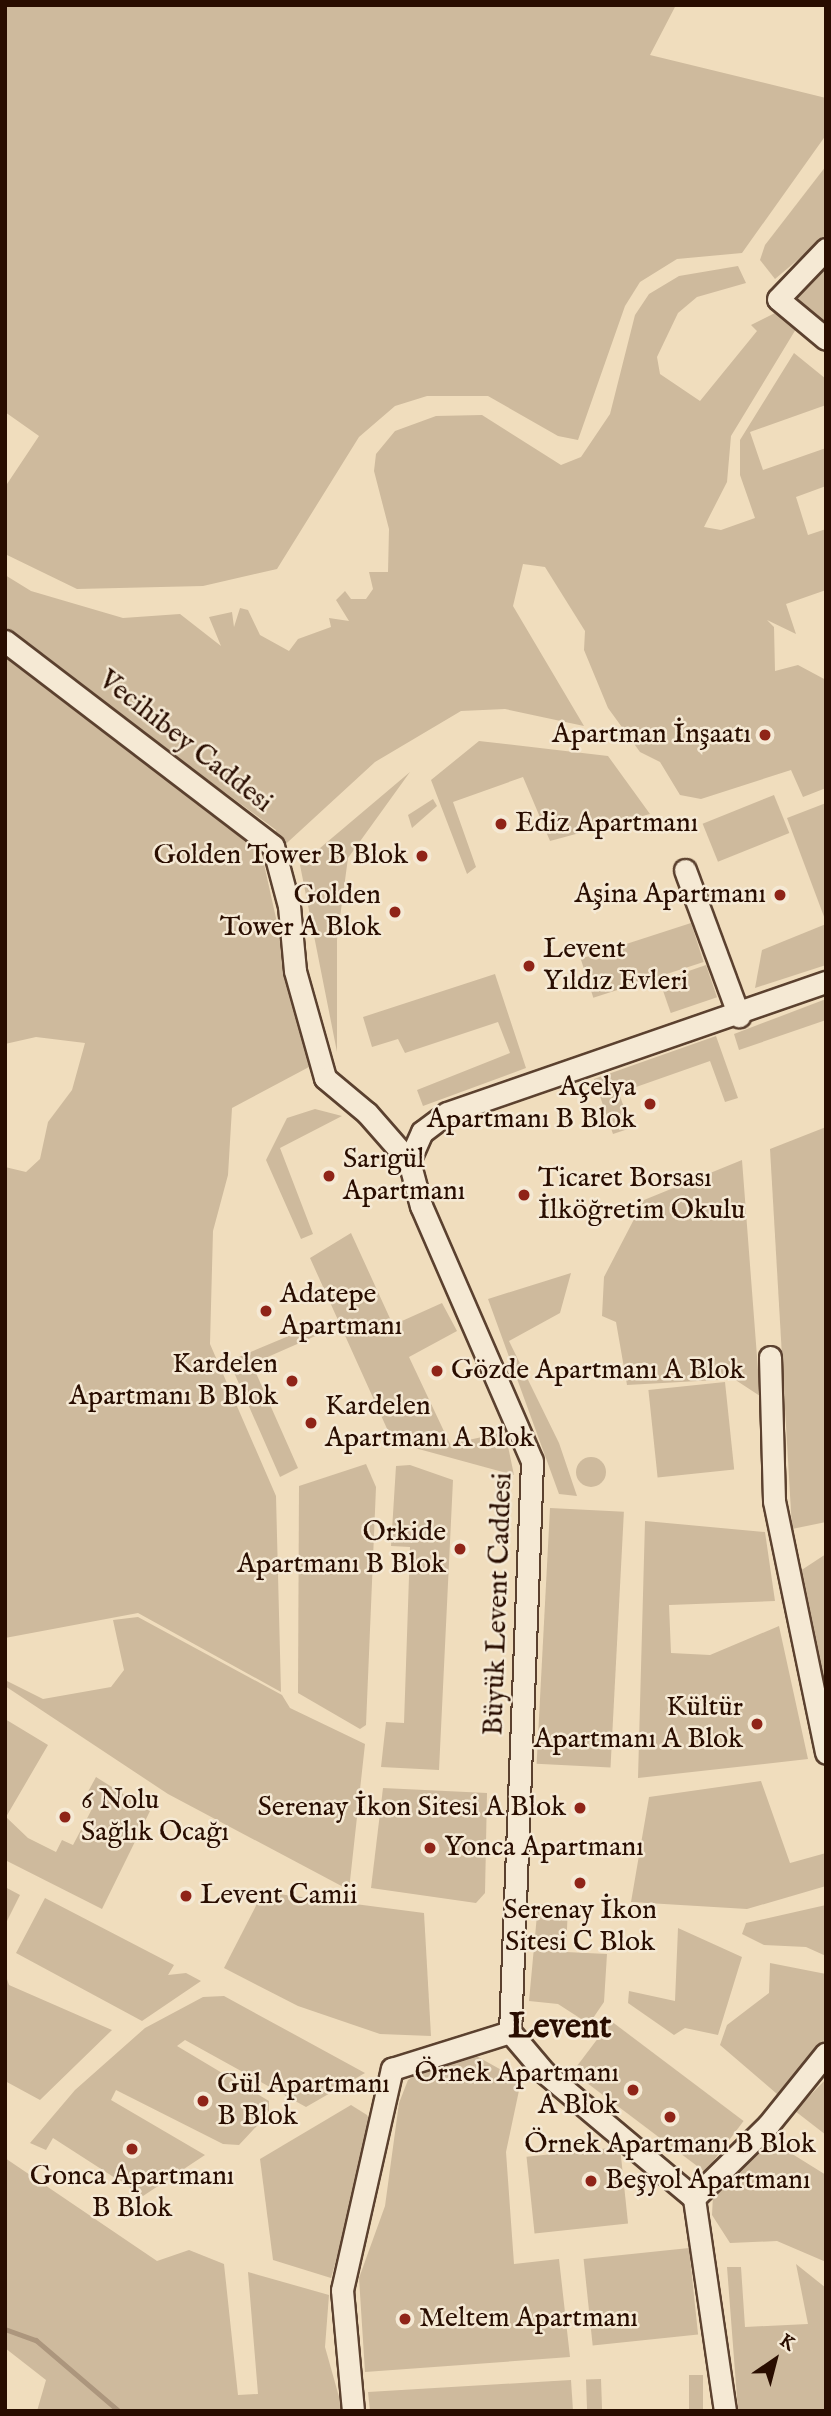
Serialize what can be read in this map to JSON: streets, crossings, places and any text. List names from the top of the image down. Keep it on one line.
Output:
{"streets":{"street":["Vecihibey Caddesi","Büyük Levent Caddesi"]},"crossings":[["Vecihibey Caddesi","Büyük Levent Caddesi"]],"districts":["Levent"],"places":["Apartman İnşaatı","Ediz Apartmanı","Golden Tower B Blok","Aşina Apartmanı","Golden Tower A Blok","Levent Yıldız Evleri","Açelya Apartmanı B Blok","Sarıgül Apartmanı","Ticaret Borsası İlköğretim Okulu","Adatepe Apartmanı","Gözde Apartmanı A Blok","Kardelen Apartmanı B Blok","Kardelen Apartmanı A Blok","Orkide Apartmanı B Blok","Kültür Apartmanı A Blok","Serenay İkon Sitesi A Blok","6 Nolu Sağlık Ocağı","Yonca Apartmanı","Serenay İkon Sitesi C Blok","Levent Camii","Örnek Apartmanı A Blok","Gül Apartmanı B Blok","Örnek Apartmanı B Blok","Gonca Apartmanı B Blok","Beşyol Apartmanı","Meltem Apartmanı"],"north":"top right"}
